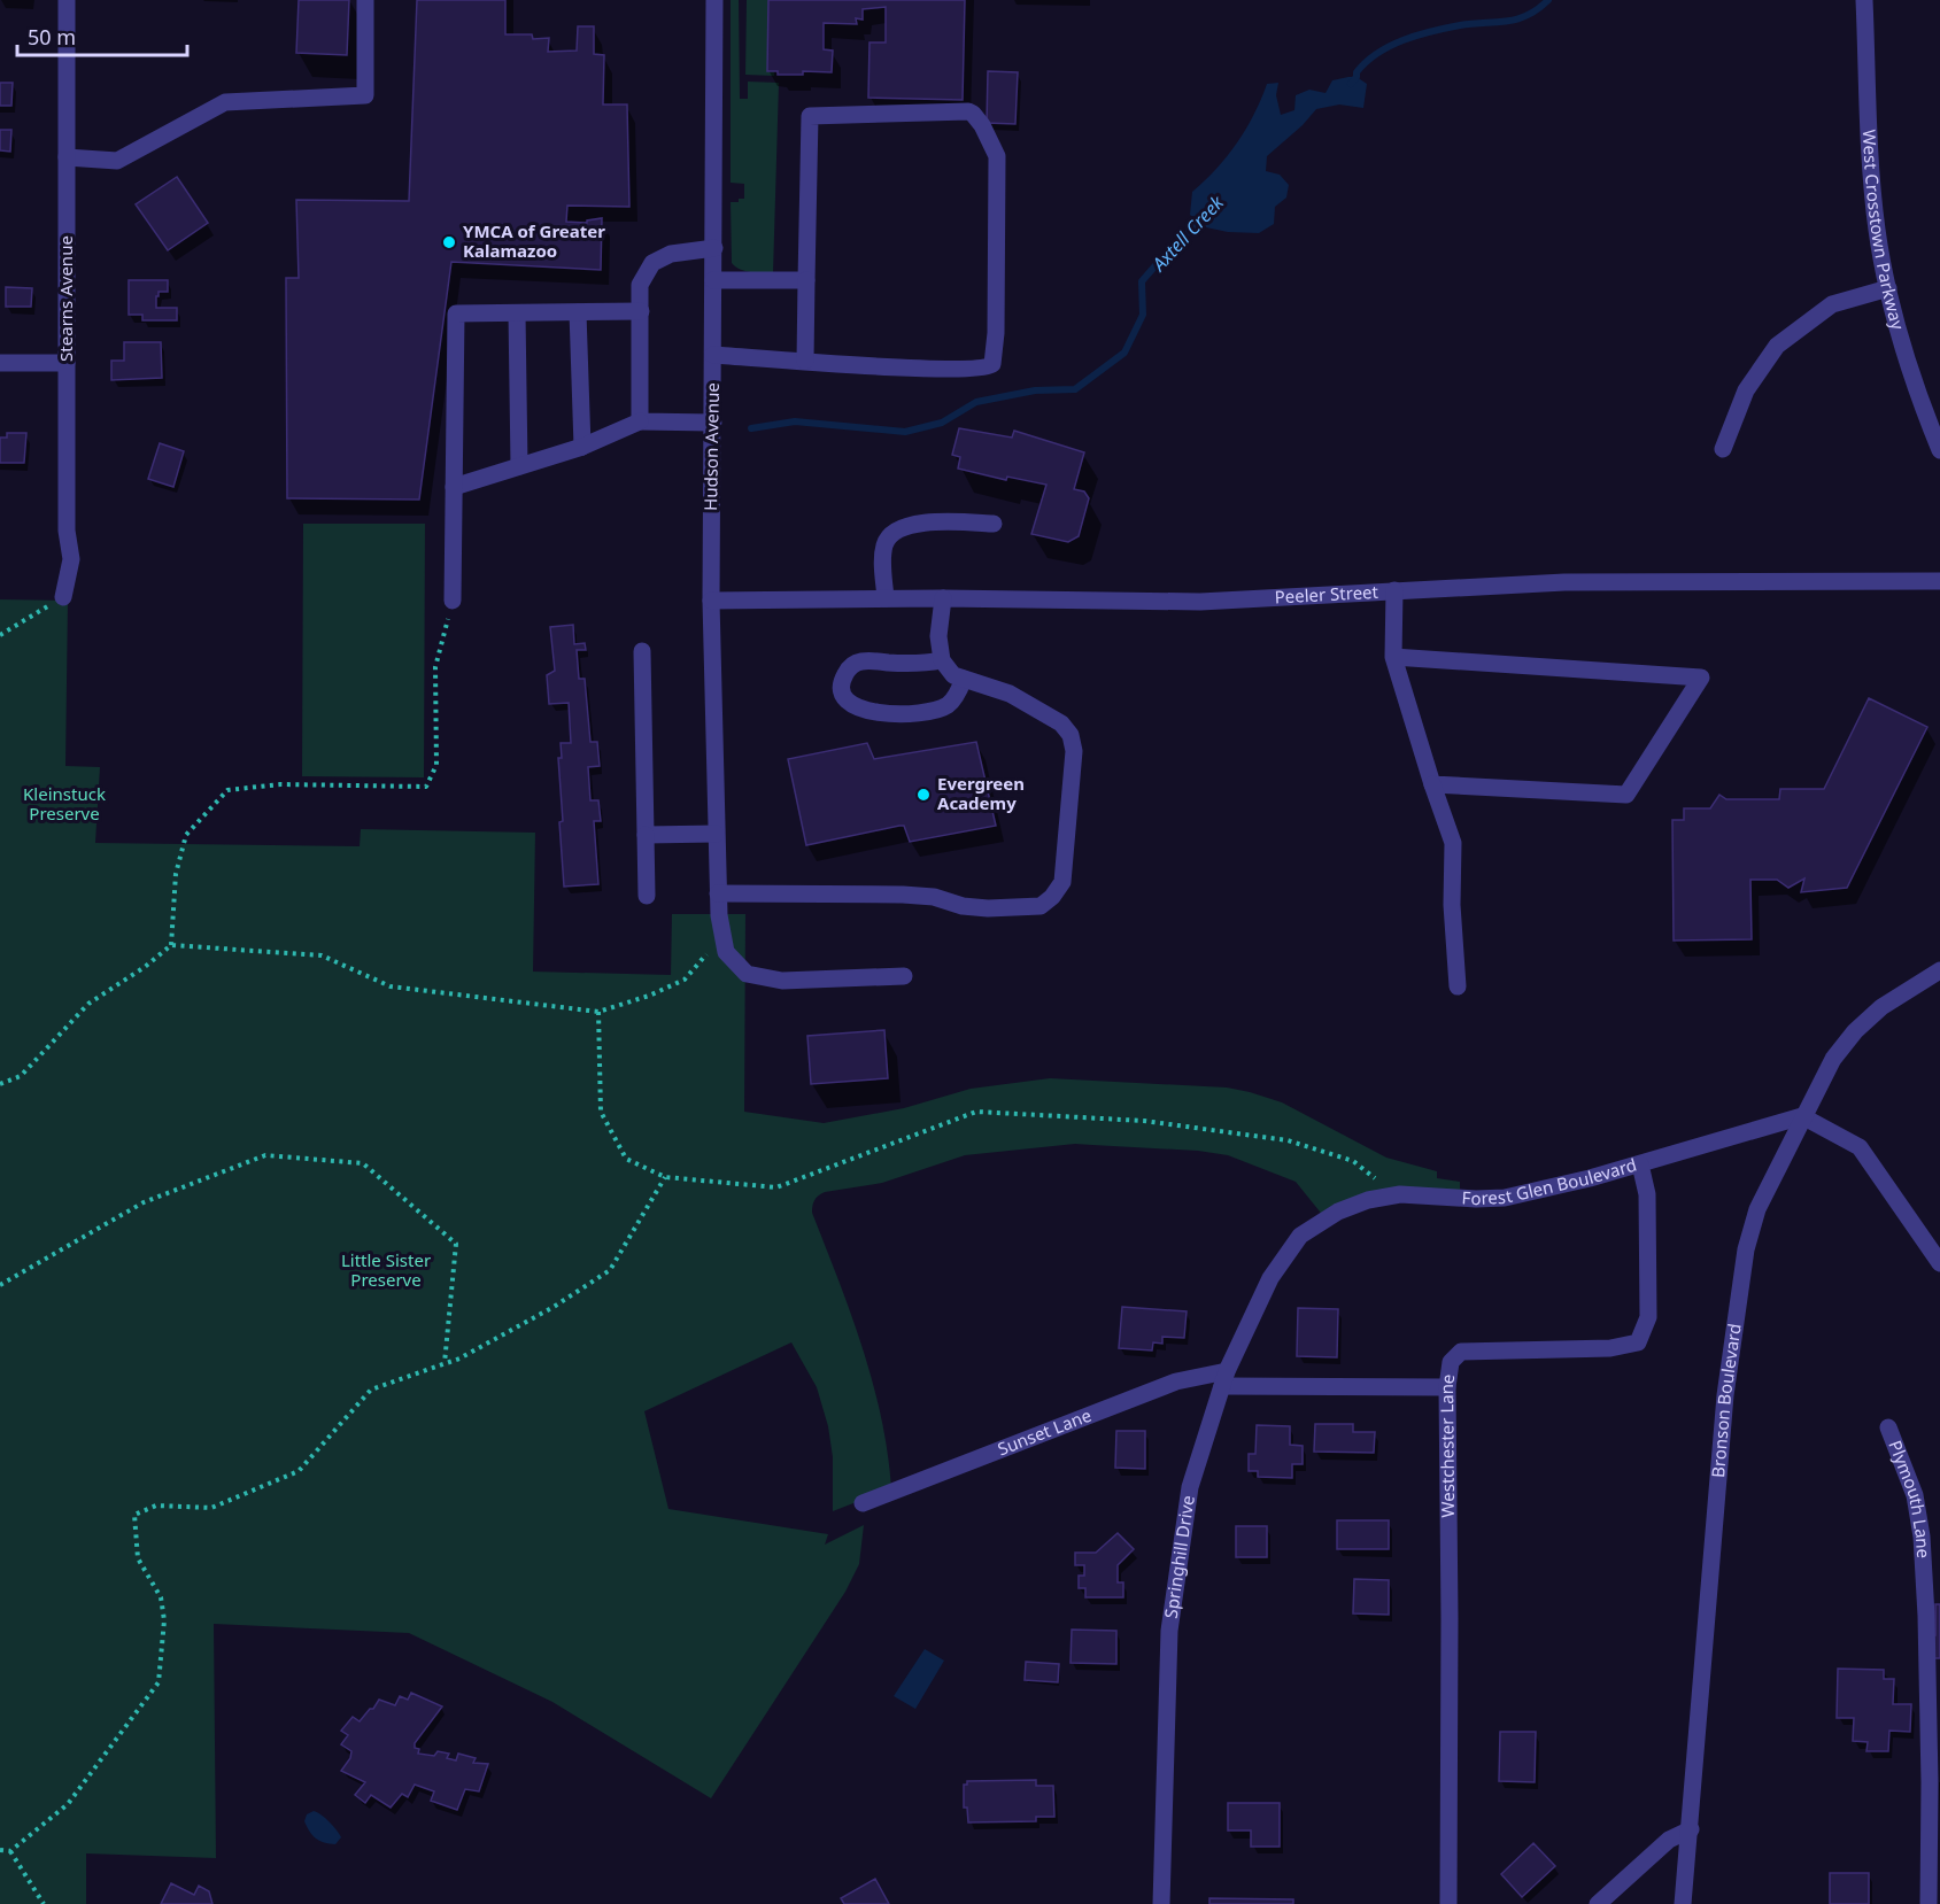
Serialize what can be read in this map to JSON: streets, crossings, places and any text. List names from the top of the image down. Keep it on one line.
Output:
{"streets":{"street":["West Crosstown Parkway","Stearns Avenue","Hudson Avenue","Peeler Street","Forest Glen Boulevard","Bronson Boulevard","Sunset Lane","Westchester Lane","Plymouth Lane","Springhill Drive"]},"crossings":[["Hudson Avenue","Peeler Street"],["Forest Glen Boulevard","Bronson Boulevard"],["Forest Glen Boulevard","Westchester Lane"],["Forest Glen Boulevard","Springhill Drive"],["Sunset Lane","Westchester Lane"],["Sunset Lane","Springhill Drive"]],"water":["Axtell Creek"],"parks":["Kleinstuck Preserve","Little Sister Preserve"],"places":["YMCA of Greater Kalamazoo","Evergreen Academy"],"scale_bar":"50 m"}
